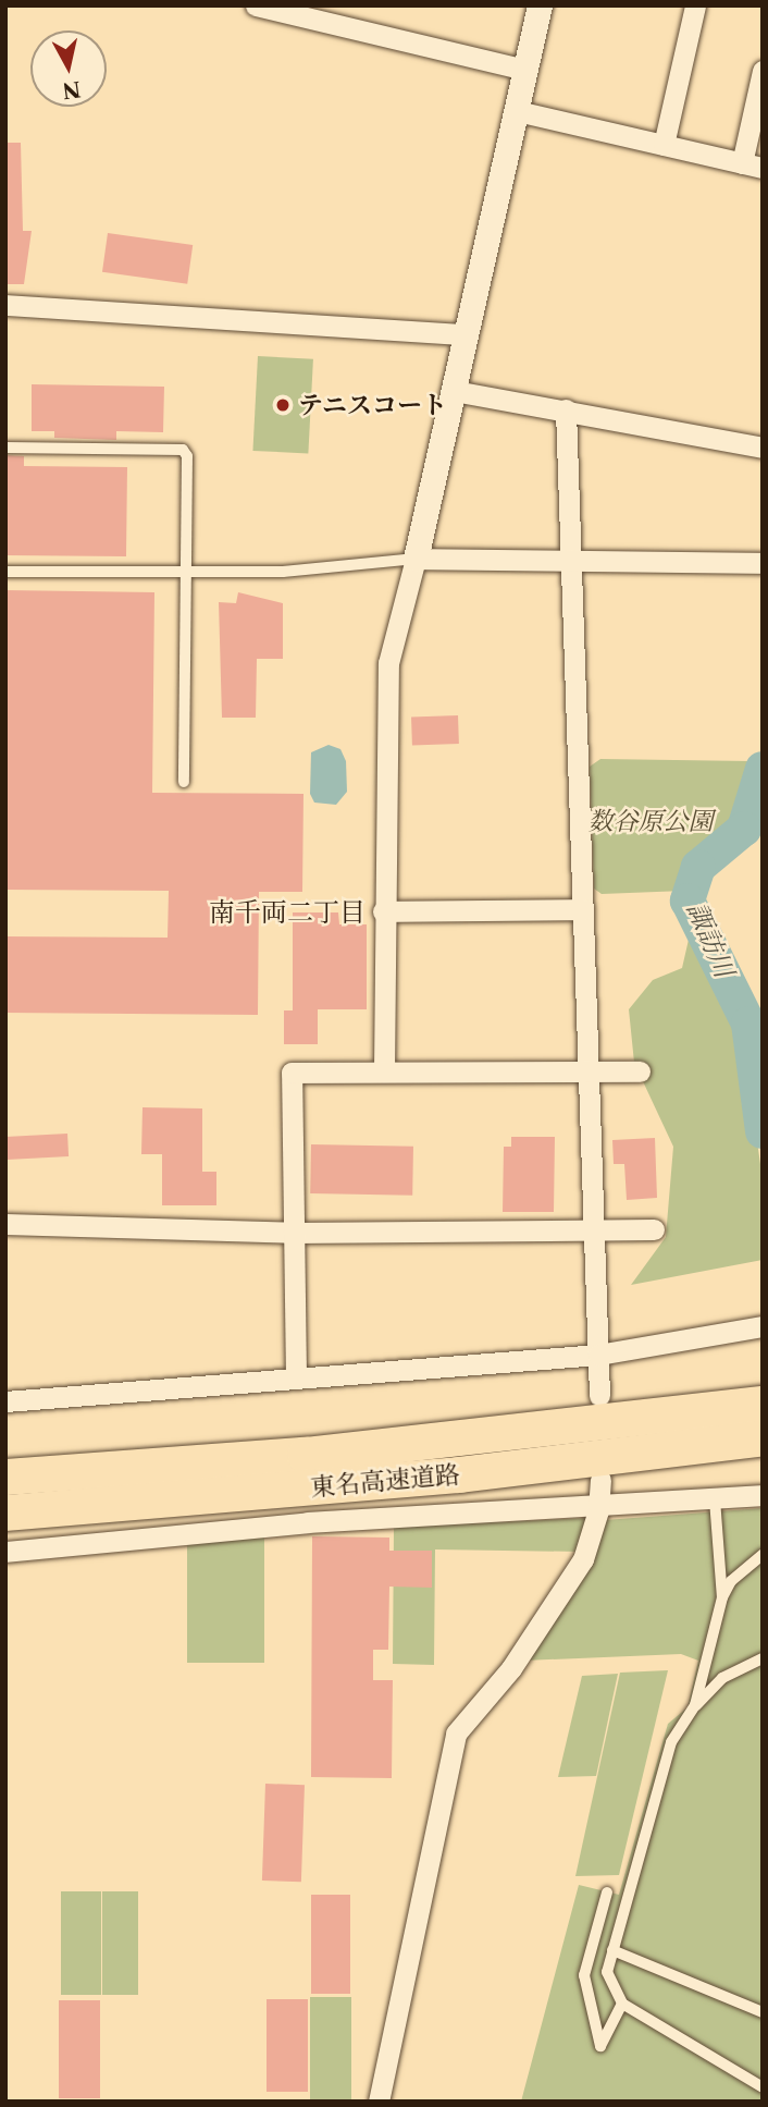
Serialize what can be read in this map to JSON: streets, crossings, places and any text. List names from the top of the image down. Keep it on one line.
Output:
{"streets":{"highway":["東名高速道路"]},"districts":["南千両二丁目"],"water":["諏訪川"],"parks":["数谷原公園"],"places":["テニスコート"],"north":"bottom"}
